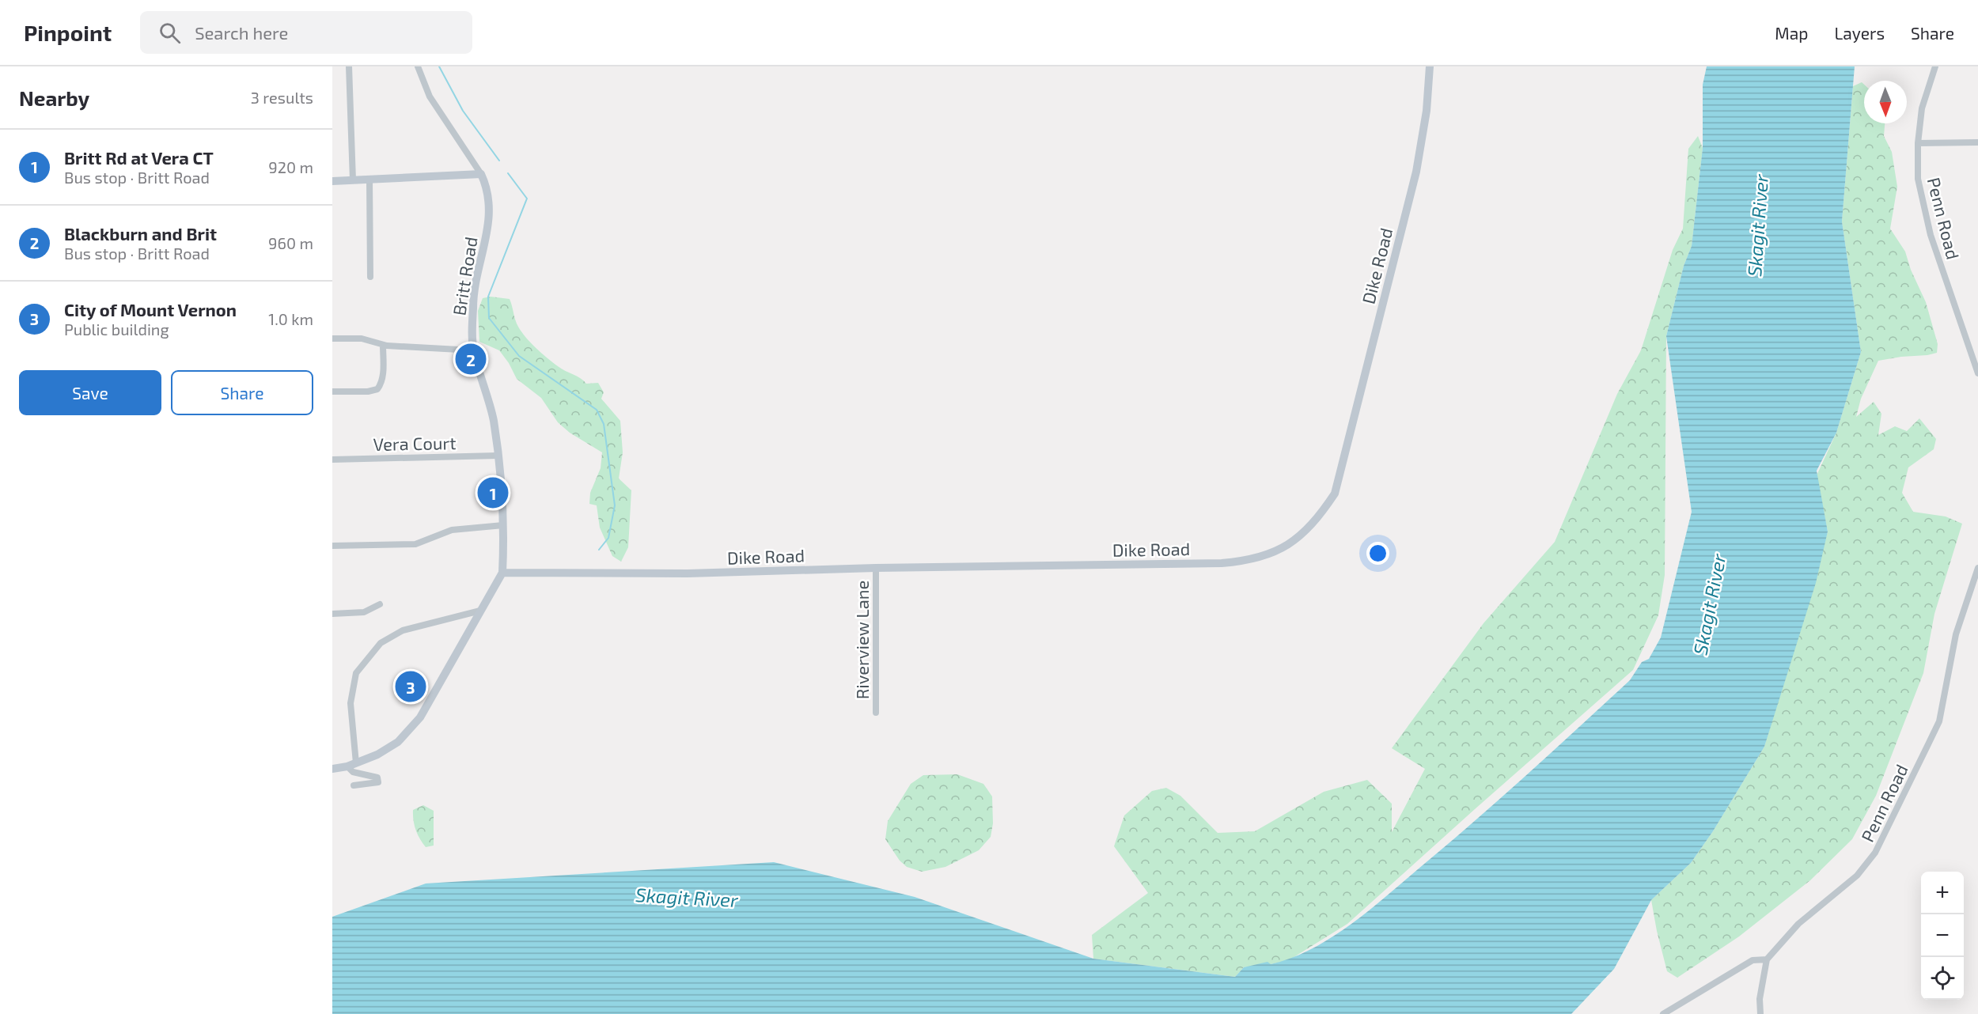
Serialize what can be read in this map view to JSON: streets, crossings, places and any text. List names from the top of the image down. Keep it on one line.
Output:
{"streets":{"street":["Penn Road","Dike Road","Britt Road","Vera Court","Riverview Lane"]},"crossings":[["Dike Road","Britt Road"],["Dike Road","Riverview Lane"],["Britt Road","Vera Court"]],"water":["Skagit River"],"north":"bottom","page":{"header":"Pinpoint","search":"Search here","nav":["Map","Layers","Share"],"heading":["Nearby","3 results"],"list":[{"mark":"1","name":"Britt Rd at Vera CT","note":"Bus stop · Britt Road","value":"920 m"},{"mark":"2","name":"Blackburn and Brit","note":"Bus stop · Britt Road","value":"960 m"},{"mark":"3","name":"City of Mount Vernon","note":"Public building","value":"1.0 km"}],"pins":["2","1","3"],"buttons":["Save","Share"],"map_buttons":["+","−"]}}
